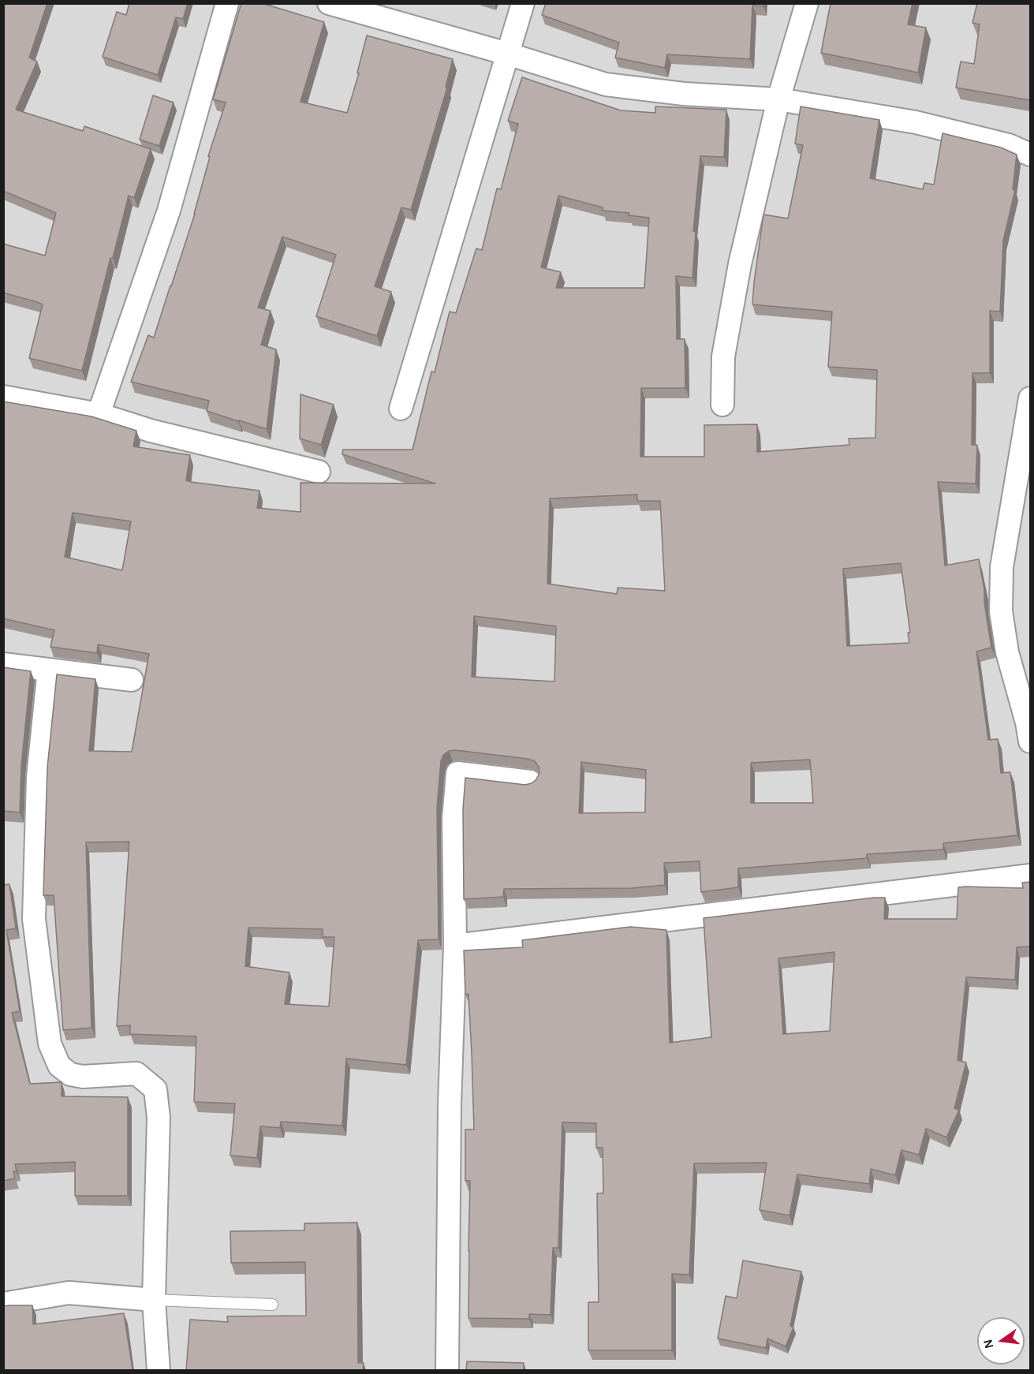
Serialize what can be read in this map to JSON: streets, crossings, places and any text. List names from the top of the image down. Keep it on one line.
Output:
{"north":"left"}
